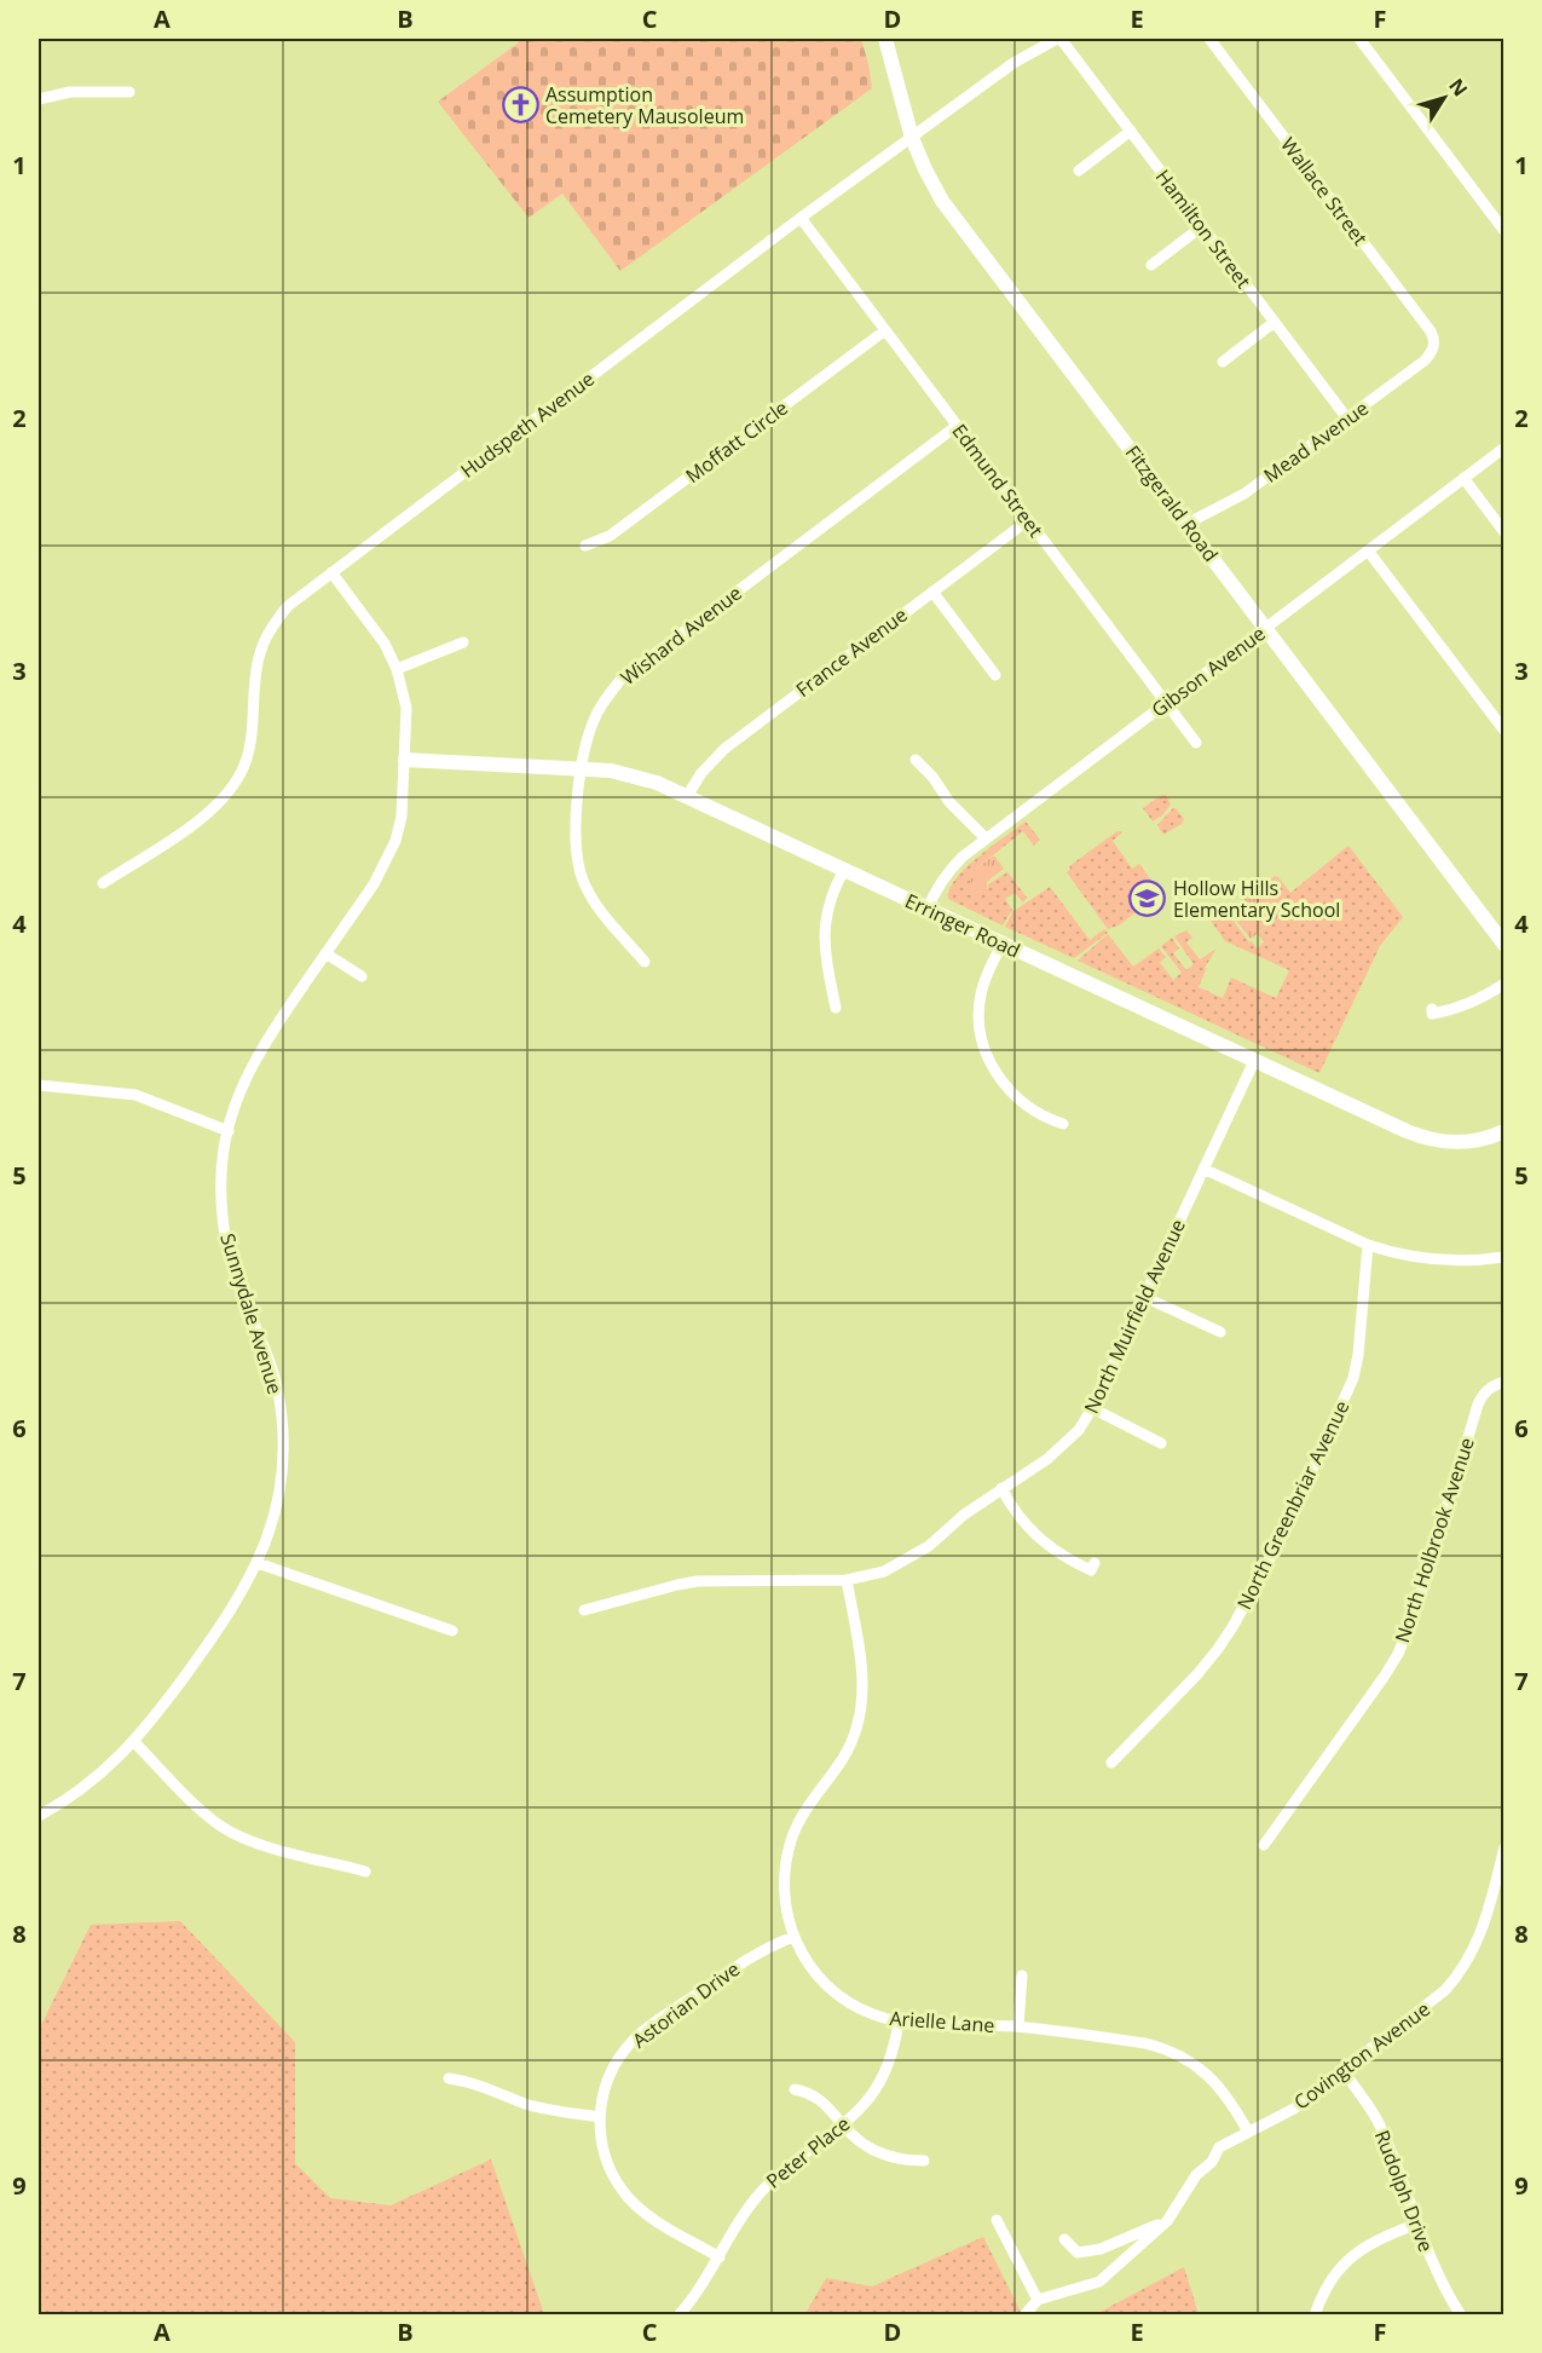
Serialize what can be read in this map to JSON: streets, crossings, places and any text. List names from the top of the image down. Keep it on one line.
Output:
{"streets":{"street":["Wallace Street","Hamilton Street","Hudspeth Avenue","Moffatt Circle","Mead Avenue","Edmund Street","Fitzgerald Road","Wishard Avenue","France Avenue","Gibson Avenue","Erringer Road","Sunnydale Avenue","North Muirfield Avenue","North Greenbriar Avenue","North Holbrook Avenue","Astorian Drive","Arielle Lane","Covington Avenue","Peter Place","Rudolph Drive"]},"crossings":[["Wallace Street","Mead Avenue"],["Hamilton Street","Hudspeth Avenue"],["Hamilton Street","Mead Avenue"],["Hudspeth Avenue","Edmund Street"],["Hudspeth Avenue","Fitzgerald Road"],["Hudspeth Avenue","Sunnydale Avenue"],["Moffatt Circle","Edmund Street"],["Mead Avenue","Fitzgerald Road"],["Edmund Street","Wishard Avenue"],["Edmund Street","France Avenue"],["Edmund Street","Gibson Avenue"],["Fitzgerald Road","Gibson Avenue"],["Wishard Avenue","Erringer Road"],["France Avenue","Erringer Road"],["Gibson Avenue","Erringer Road"],["Erringer Road","Sunnydale Avenue"],["Erringer Road","North Muirfield Avenue"],["North Muirfield Avenue","Arielle Lane"],["Astorian Drive","Arielle Lane"],["Astorian Drive","Peter Place"],["Arielle Lane","Covington Avenue"],["Arielle Lane","Peter Place"],["Covington Avenue","Rudolph Drive"]],"places":{"church":["Assumption Cemetery Mausoleum"],"school or university":["Hollow Hills Elementary School"]},"north":"top right","grid":{"columns":["A","B","C","D","E","F"],"rows":["1","2","3","4","5","6","7","8","9"]}}
